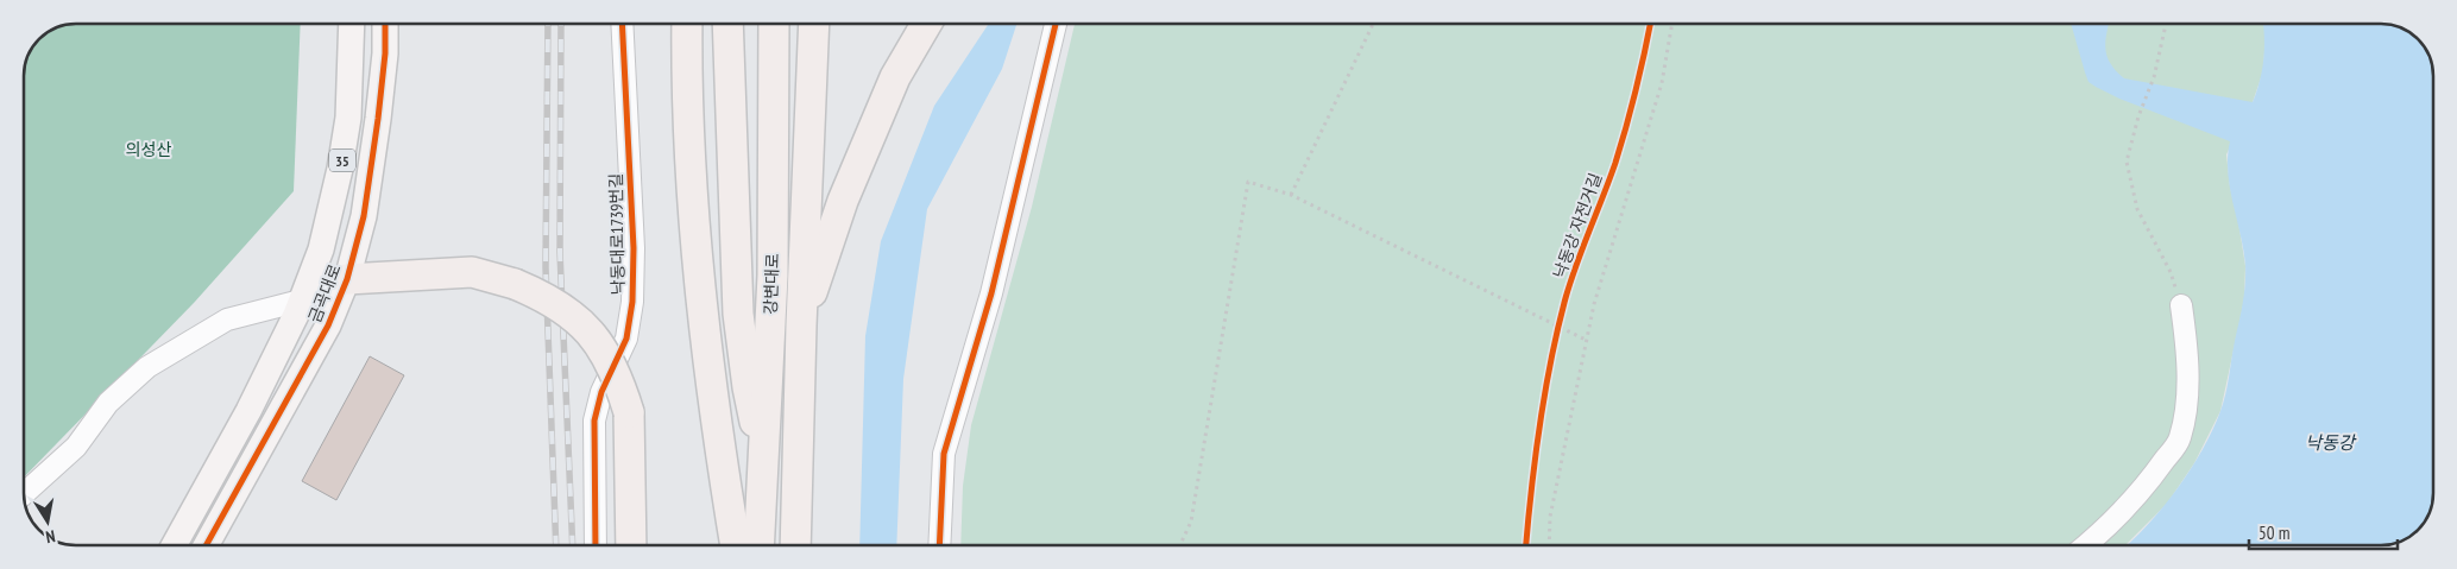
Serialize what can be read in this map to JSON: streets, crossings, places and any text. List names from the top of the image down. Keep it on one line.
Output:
{"streets":{"highway":["강변대로"],"main road":["35","금곡대로"],"street":["낙동대로1739번길"],"cycle path":["낙동강 자전거길"]},"water":["낙동강"],"parks":["의성산"],"scale_bar":"50 m","north":"bottom"}
